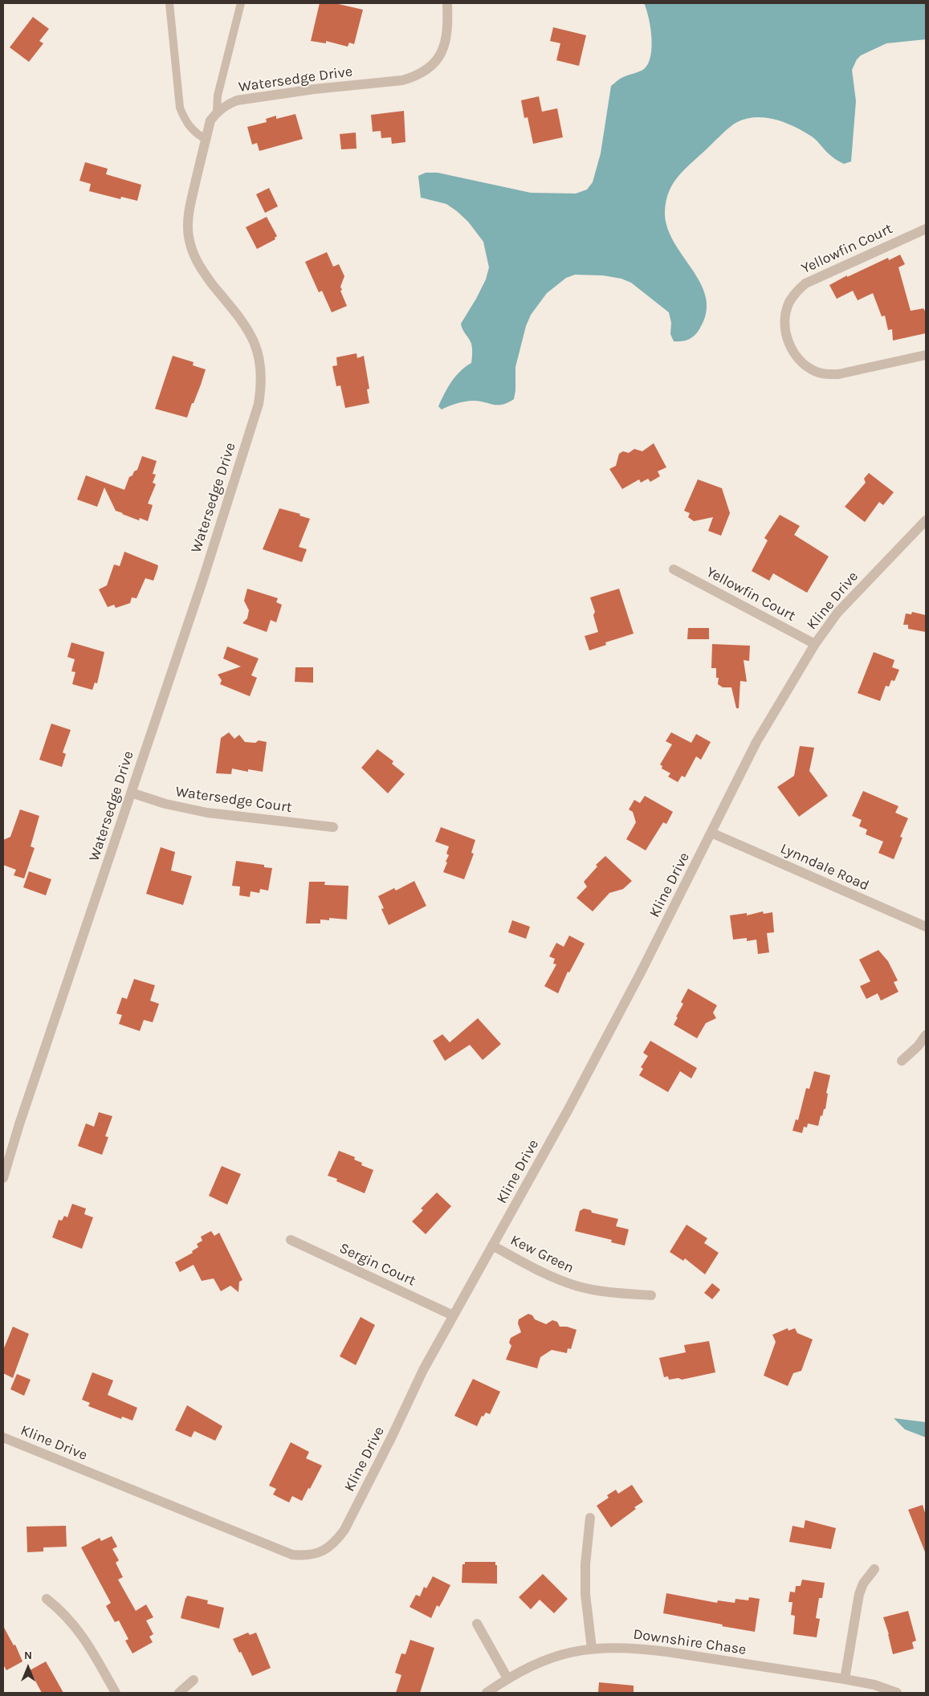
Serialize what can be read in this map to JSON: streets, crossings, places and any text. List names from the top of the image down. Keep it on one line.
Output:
{"streets":{"street":["Watersedge Drive","Yellowfin Court","Kline Drive","Watersedge Court","Lynndale Road","Kew Green","Sergin Court","Downshire Chase"]},"crossings":[["Watersedge Drive","Watersedge Court"],["Yellowfin Court","Kline Drive"],["Kline Drive","Lynndale Road"],["Kline Drive","Kew Green"],["Kline Drive","Sergin Court"]],"north":"top"}
